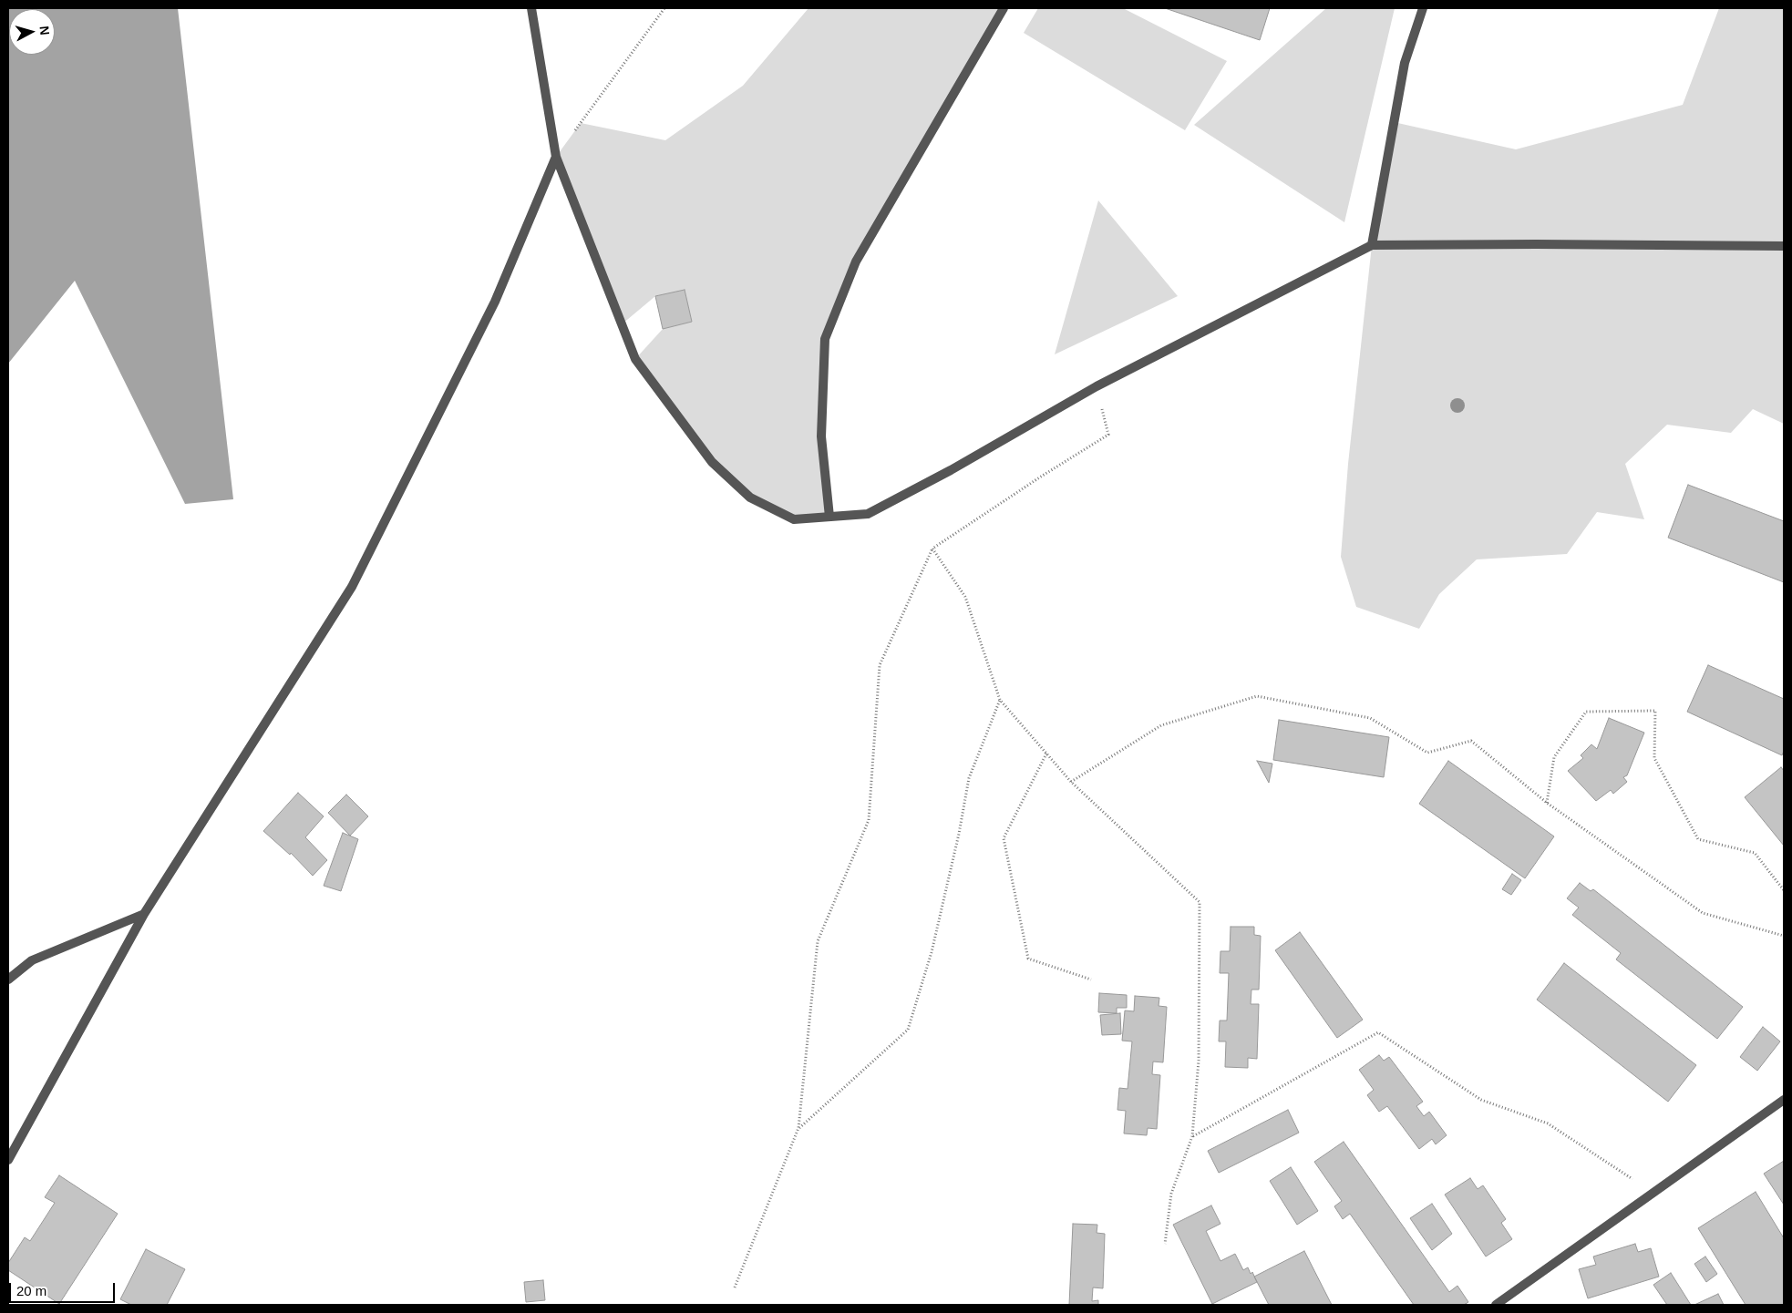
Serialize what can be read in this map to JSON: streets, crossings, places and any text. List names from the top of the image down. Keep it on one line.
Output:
{"scale_bar":"20 m","north":"right"}
